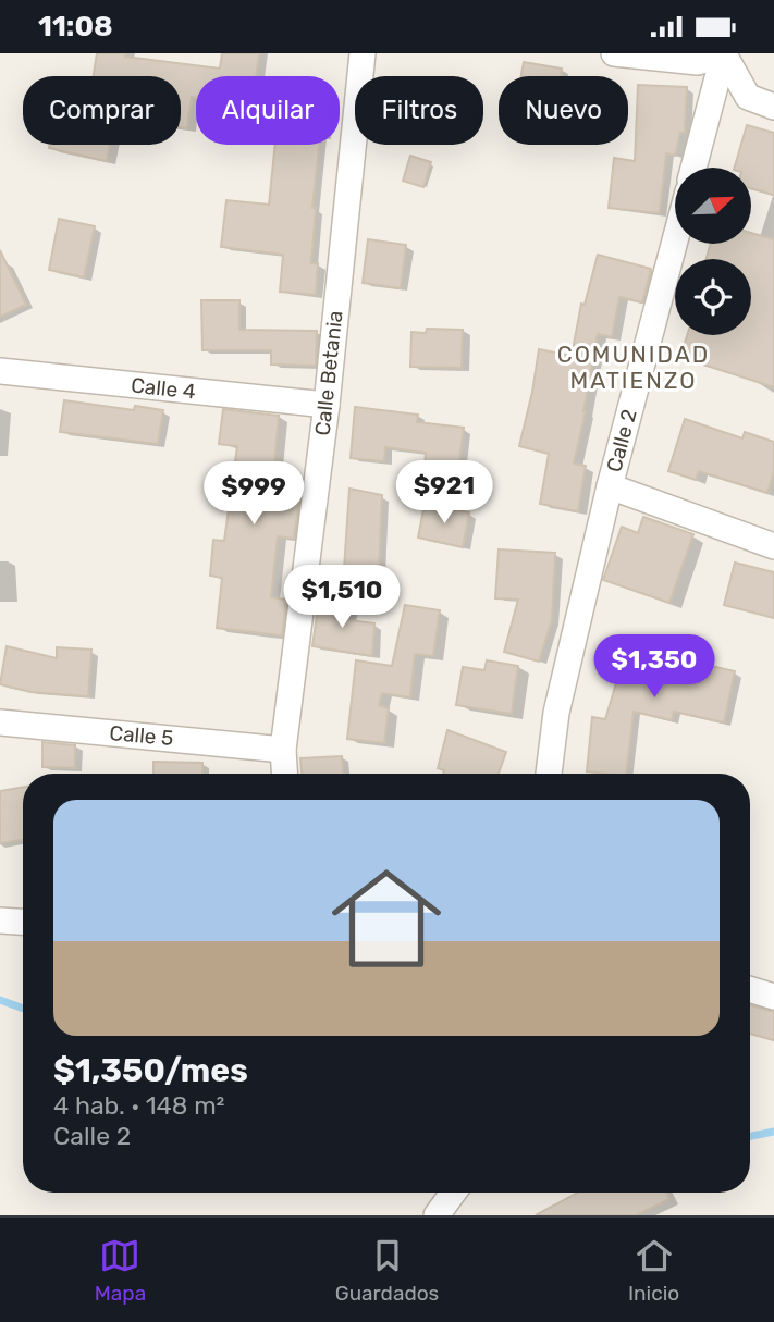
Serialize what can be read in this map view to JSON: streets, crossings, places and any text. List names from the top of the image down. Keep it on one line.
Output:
{"streets":{"street":["Calle Betania","Calle 4","Calle 2","Calle 5"]},"crossings":[["Calle Betania","Calle 4"],["Calle Betania","Calle 5"]],"districts":["COMUNIDAD MATIENZO"],"north":"top right","page":{"status":"11:08","chip":["Comprar","Alquilar","Filtros","Nuevo"],"price":["$921","$999","$1,510","$1,350"],"list":[{"name":"$1,350/mes","note":"4 hab. · 148 m² · Calle 2"}],"tabs":["Mapa","Guardados","Inicio"]}}
